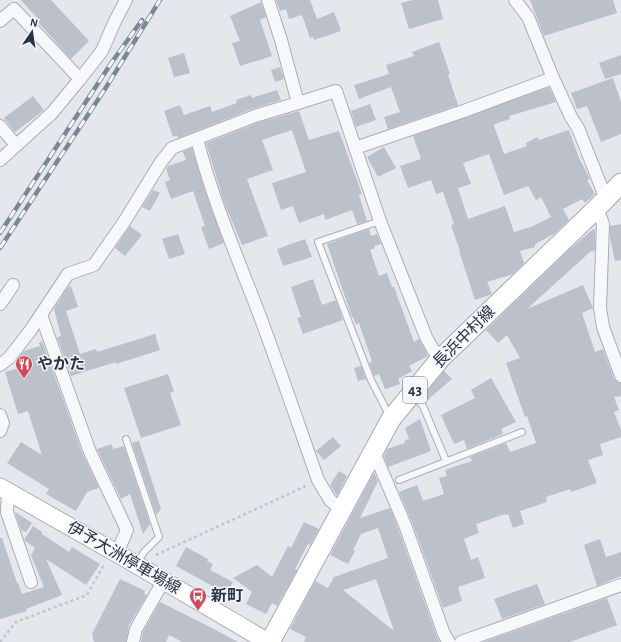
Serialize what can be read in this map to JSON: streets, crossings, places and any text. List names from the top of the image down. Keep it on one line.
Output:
{"streets":{"main road":["長浜中村線","43","伊予大洲停車場線"]},"crossings":[["長浜中村線","伊予大洲停車場線"]],"places":{"restaurant":["やかた"],"bus stop":["新町"]},"north":"top"}
